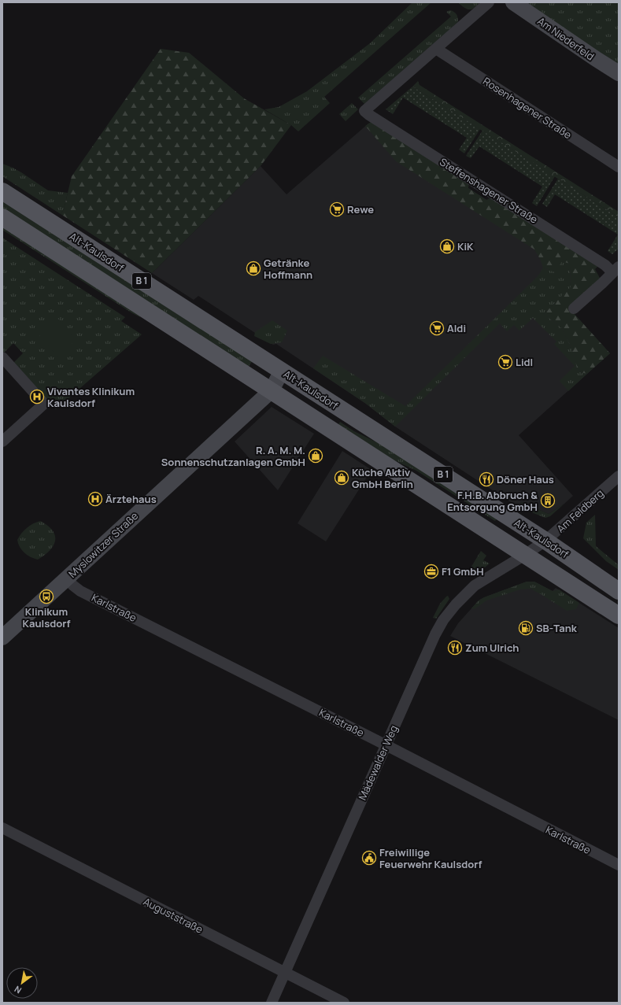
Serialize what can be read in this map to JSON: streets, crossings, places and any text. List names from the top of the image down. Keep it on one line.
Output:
{"streets":{"main road":["Alt-Kaulsdorf","B 1"],"street":["Am Niederfeld","Rosenhagener Straße","Steffenshagener Straße","Am Feldberg","Myslowitzer Straße","Karlstraße","Mädewalder Weg","Auguststraße"]},"crossings":[["Rosenhagener Straße","Steffenshagener Straße"],["Alt-Kaulsdorf","Am Feldberg"],["Alt-Kaulsdorf","Myslowitzer Straße"],["B 1","Am Feldberg"],["B 1","Myslowitzer Straße"],["B 1","Mädewalder Weg"],["Am Feldberg","Mädewalder Weg"],["Myslowitzer Straße","Karlstraße"],["Karlstraße","Mädewalder Weg"],["Mädewalder Weg","Auguststraße"]],"places":{"supermarket":["Rewe","Aldi","Lidl"],"shop":["KiK","Getränke Hoffmann","R. A. M. M. Sonnenschutzanlagen GmbH","Küche Aktiv GmbH Berlin"],"hospital":["Vivantes Klinikum Kaulsdorf","Ärztehaus"],"restaurant":["Döner Haus","Zum Ulrich"],"building":["F.H.B. Abbruch & Entsorgung GmbH"],"office":["F1 GmbH"],"bus stop":["Klinikum Kaulsdorf"],"fuel station":["SB-Tank"],"public building":["Freiwillige Feuerwehr Kaulsdorf"]},"north":"bottom left"}
